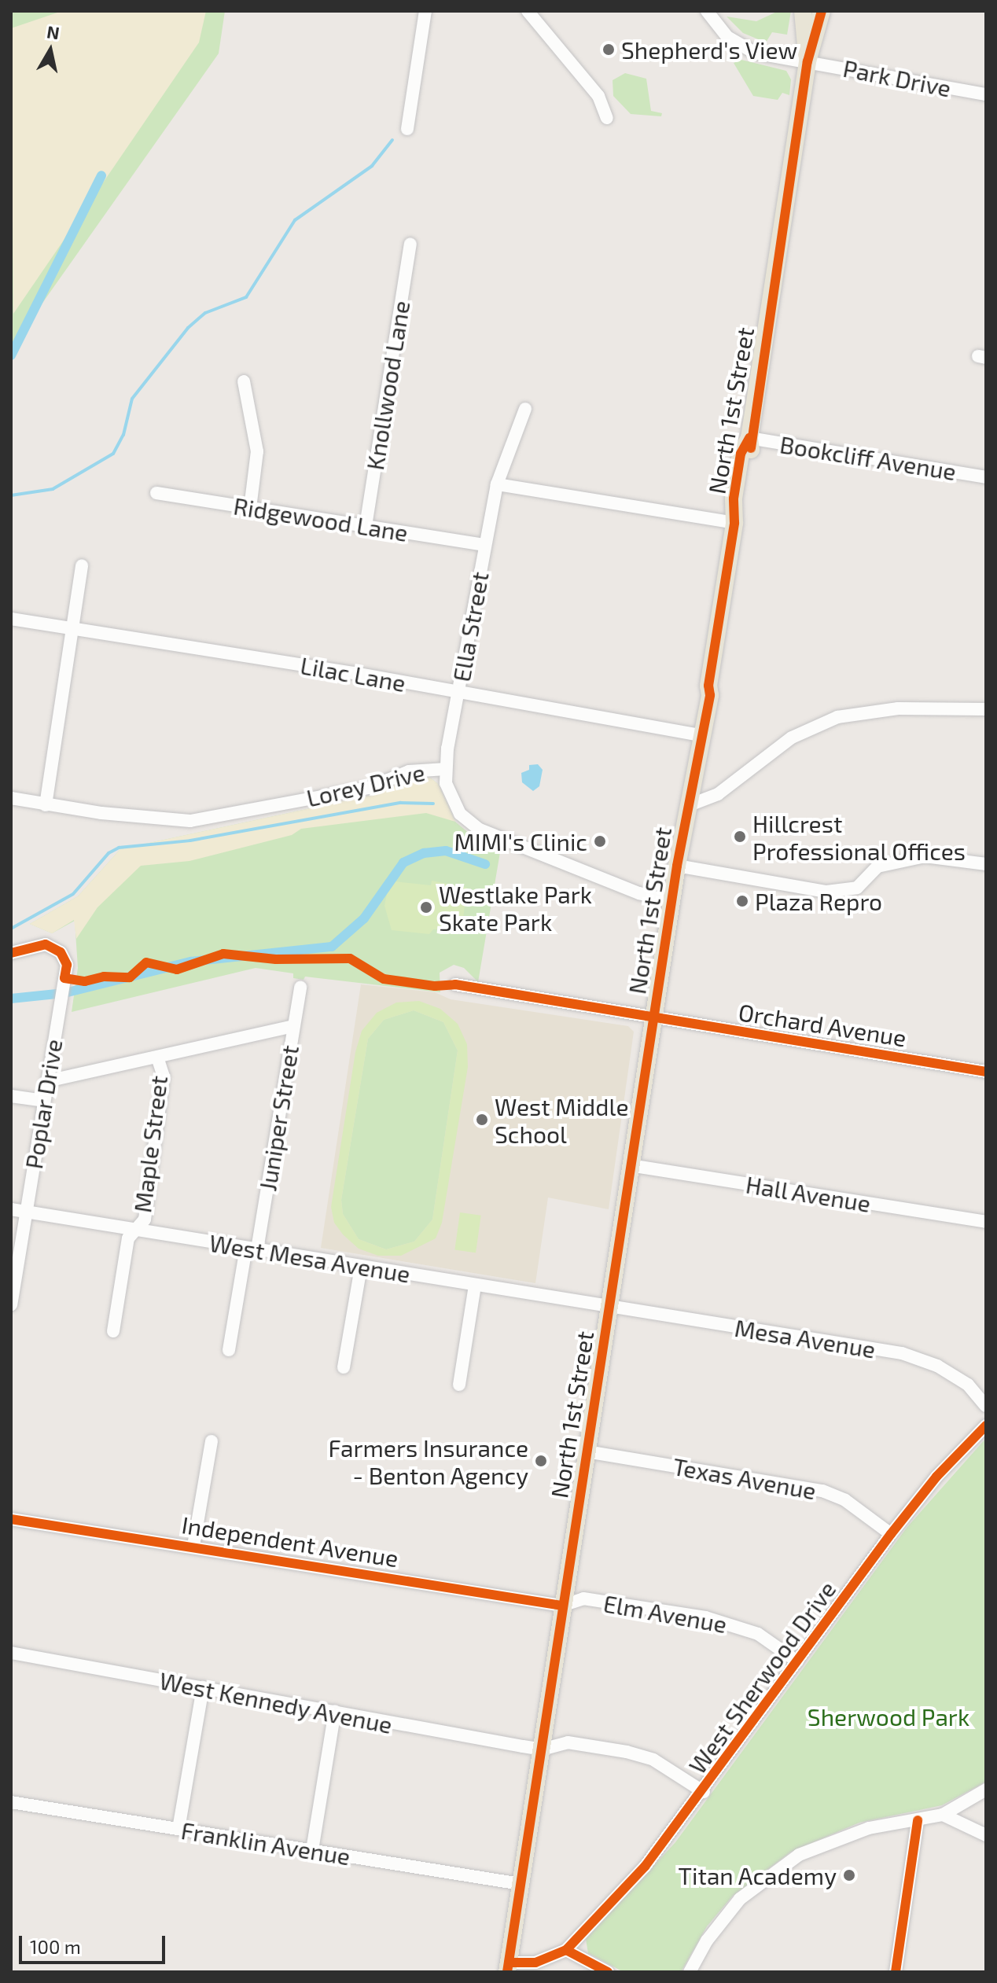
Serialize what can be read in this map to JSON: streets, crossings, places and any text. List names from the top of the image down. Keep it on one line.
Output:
{"streets":{"main road":["North 1st Street"],"street":["Park Drive","Knollwood Lane","Bookcliff Avenue","Ridgewood Lane","Ella Street","Lilac Lane","Lorey Drive","Orchard Avenue","Poplar Drive","Juniper Street","Maple Street","Hall Avenue","West Mesa Avenue","Mesa Avenue","Texas Avenue","Independent Avenue","Elm Avenue","West Sherwood Drive","West Kennedy Avenue","Franklin Avenue"]},"crossings":[["Park Drive","North 1st Street"],["Knollwood Lane","Ridgewood Lane"],["North 1st Street","Bookcliff Avenue"],["North 1st Street","Lilac Lane"],["North 1st Street","Lorey Drive"],["North 1st Street","Orchard Avenue"],["North 1st Street","Hall Avenue"],["North 1st Street","West Mesa Avenue"],["North 1st Street","Mesa Avenue"],["North 1st Street","Texas Avenue"],["North 1st Street","Independent Avenue"],["North 1st Street","Elm Avenue"],["North 1st Street","West Kennedy Avenue"],["North 1st Street","Franklin Avenue"],["Ridgewood Lane","Ella Street"],["Ella Street","Lilac Lane"],["Ella Street","Lorey Drive"],["Poplar Drive","West Mesa Avenue"],["Juniper Street","West Mesa Avenue"],["Maple Street","West Mesa Avenue"],["West Mesa Avenue","Mesa Avenue"],["Texas Avenue","West Sherwood Drive"],["Independent Avenue","Elm Avenue"],["Elm Avenue","West Sherwood Drive"]],"parks":["Sherwood Park"],"places":["Shepherd's View","Hillcrest Professional Offices","MIMI's Clinic","Plaza Repro","Westlake Park Skate Park","West Middle School","Farmers Insurance - Benton Agency","Titan Academy"],"scale_bar":"100 m","north":"top"}
